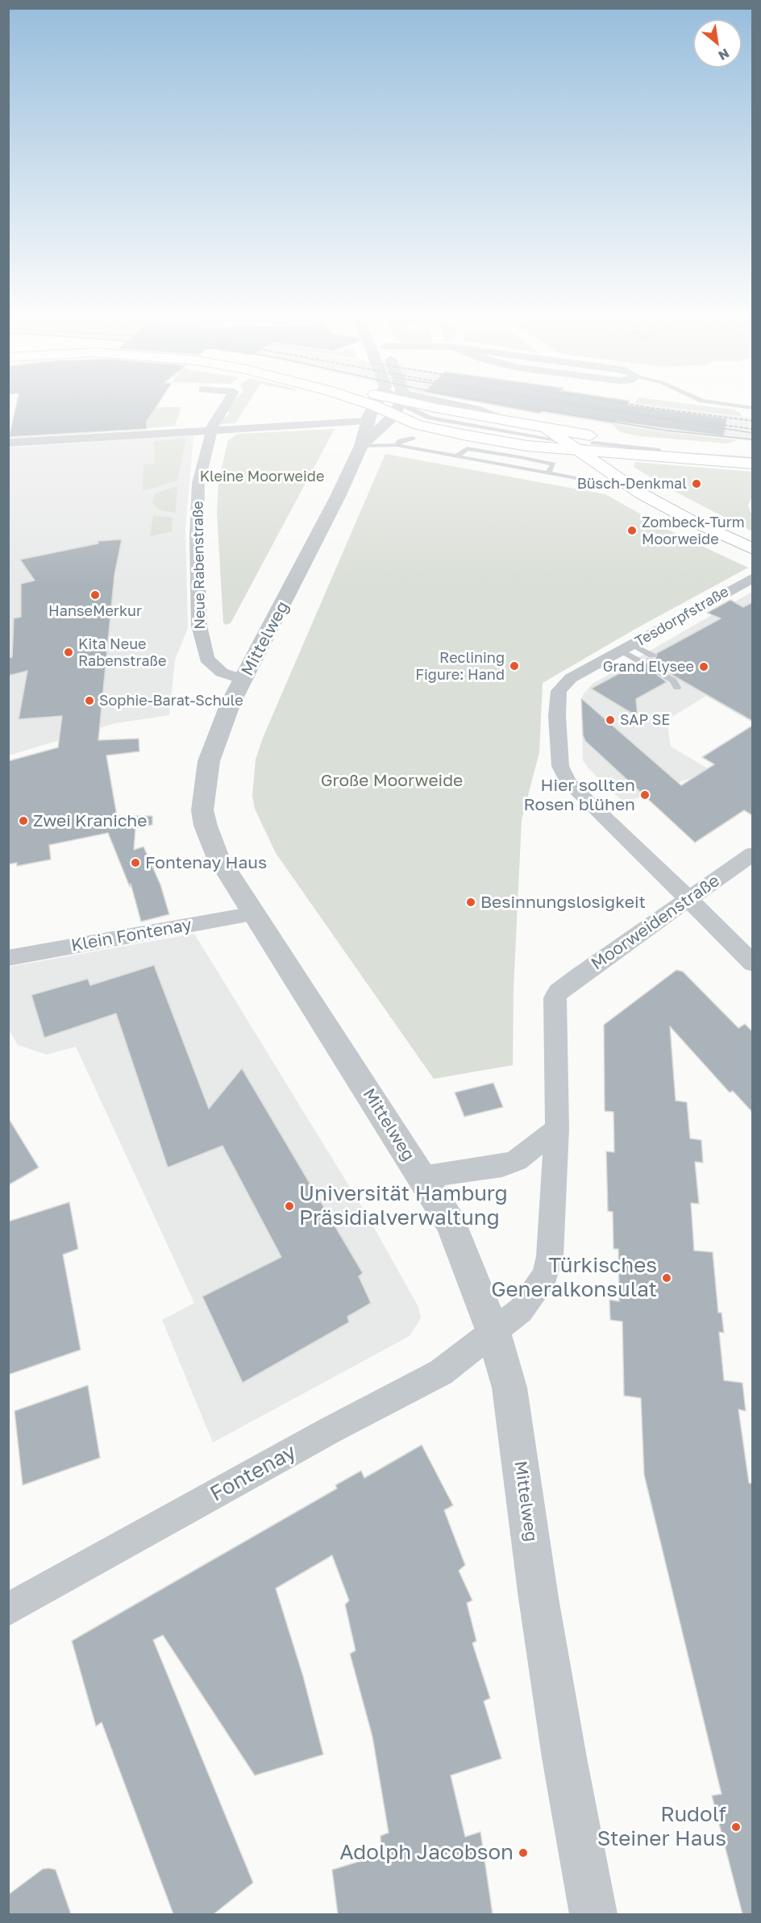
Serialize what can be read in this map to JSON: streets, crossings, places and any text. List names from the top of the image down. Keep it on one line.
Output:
{"streets":{"street":["Neue Rabenstraße","Tesdorpfstraße","Mittelweg","Moorweidenstraße","Klein Fontenay","Fontenay"]},"crossings":[["Neue Rabenstraße","Mittelweg"],["Tesdorpfstraße","Moorweidenstraße"],["Mittelweg","Klein Fontenay"],["Mittelweg","Fontenay"]],"parks":["Kleine Moorweide","Große Moorweide"],"places":["Büsch-Denkmal","Zombeck-Turm Moorweide","HanseMerkur","Kita Neue Rabenstraße","Reclining Figure: Hand","Grand Elysee","Sophie-Barat-Schule","SAP SE","Hier sollten Rosen blühen","Zwei Kraniche","Fontenay Haus","Besinnungslosigkeit","Universität Hamburg Präsidialverwaltung","Türkisches Generalkonsulat","Rudolf Steiner Haus","Adolph Jacobson"],"north":"bottom right"}
